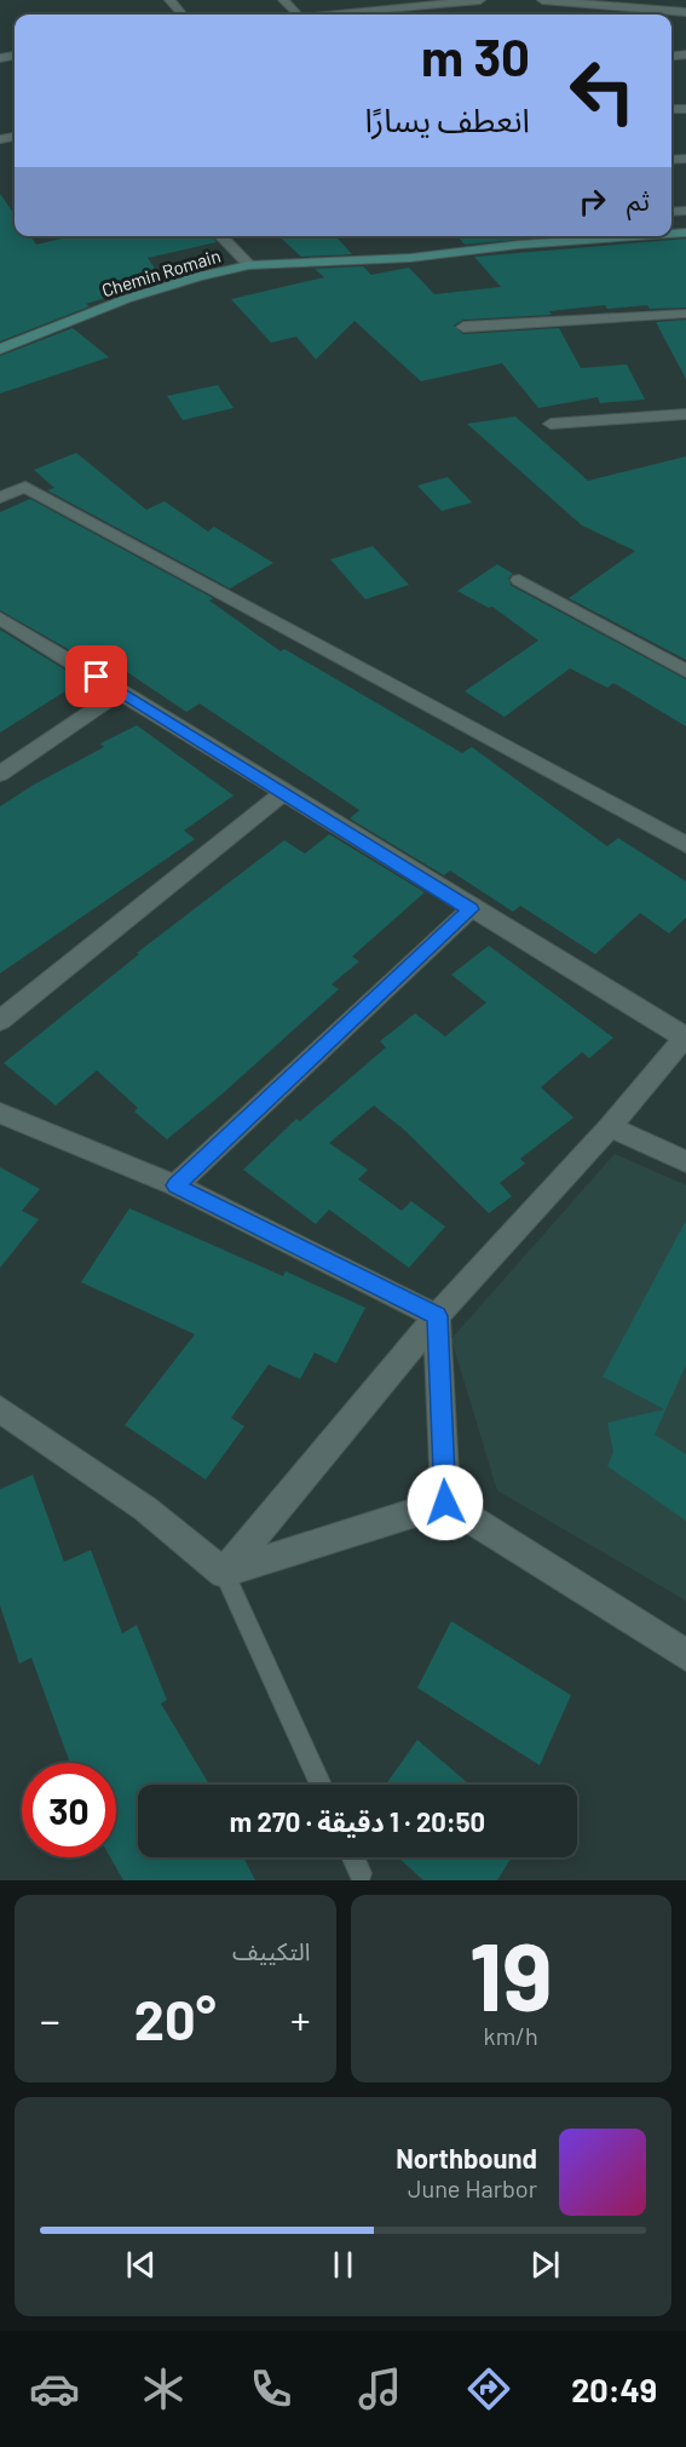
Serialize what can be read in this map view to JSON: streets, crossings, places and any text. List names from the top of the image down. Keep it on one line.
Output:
{"streets":{"street":["Chemin Romain"]},"page":{"turn":["30 m","انعطف يسارًا"],"then":"ثم","limit":"30","trip":"20:50 · 1 دقيقة · 270 m","tile":[["19","km/h"],"التكييف"],"heat":["−","20°","+"],"song":["Northbound","June Harbor"],"tabs":"20:49"}}
